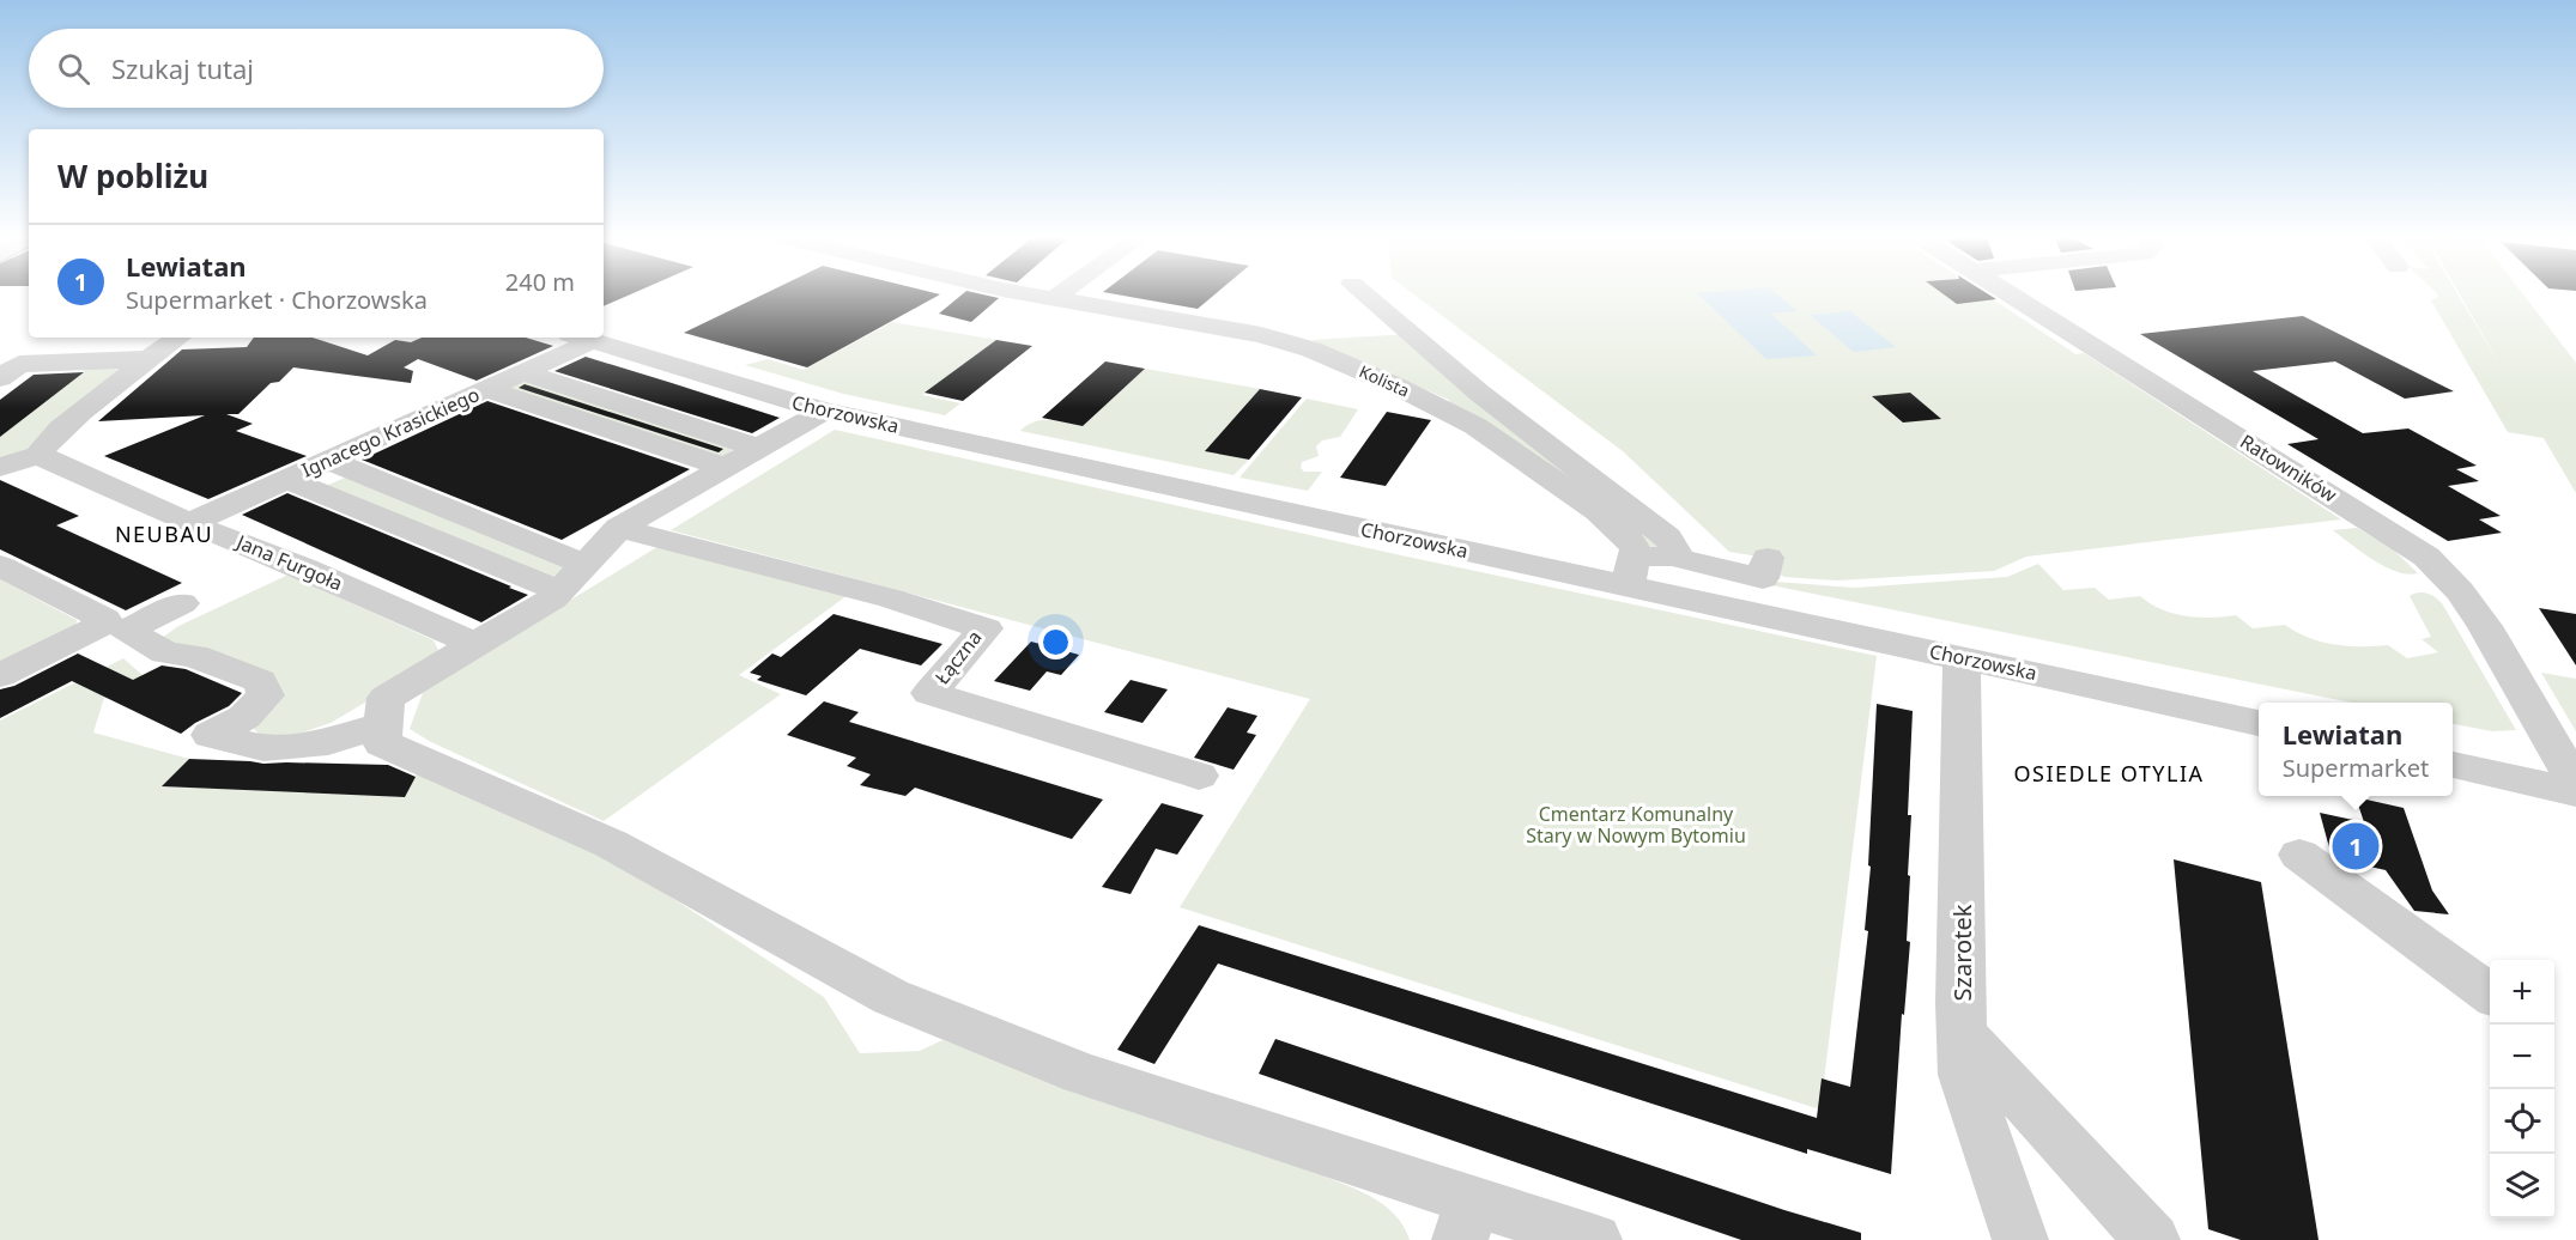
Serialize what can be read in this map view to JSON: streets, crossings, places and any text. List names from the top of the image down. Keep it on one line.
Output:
{"streets":{"street":["Kolista","Chorzowska","Ignacego Krasickiego","Ratowników","Jana Furgoła","Łączna","Szarotek"]},"crossings":[["Kolista","Chorzowska"],["Chorzowska","Ignacego Krasickiego"],["Chorzowska","Szarotek"],["Ignacego Krasickiego","Jana Furgoła"]],"districts":["NEUBAU","OSIEDLE OTYLIA"],"parks":["Cmentarz Komunalny Stary w Nowym Bytomiu"],"page":{"search":"Szukaj tutaj","heading":"W pobliżu","list":[{"mark":"1","name":"Lewiatan","note":"Supermarket · Chorzowska","value":"240 m"}],"popup":["Lewiatan","Supermarket"],"pins":"1","map_buttons":["+","−"]}}
